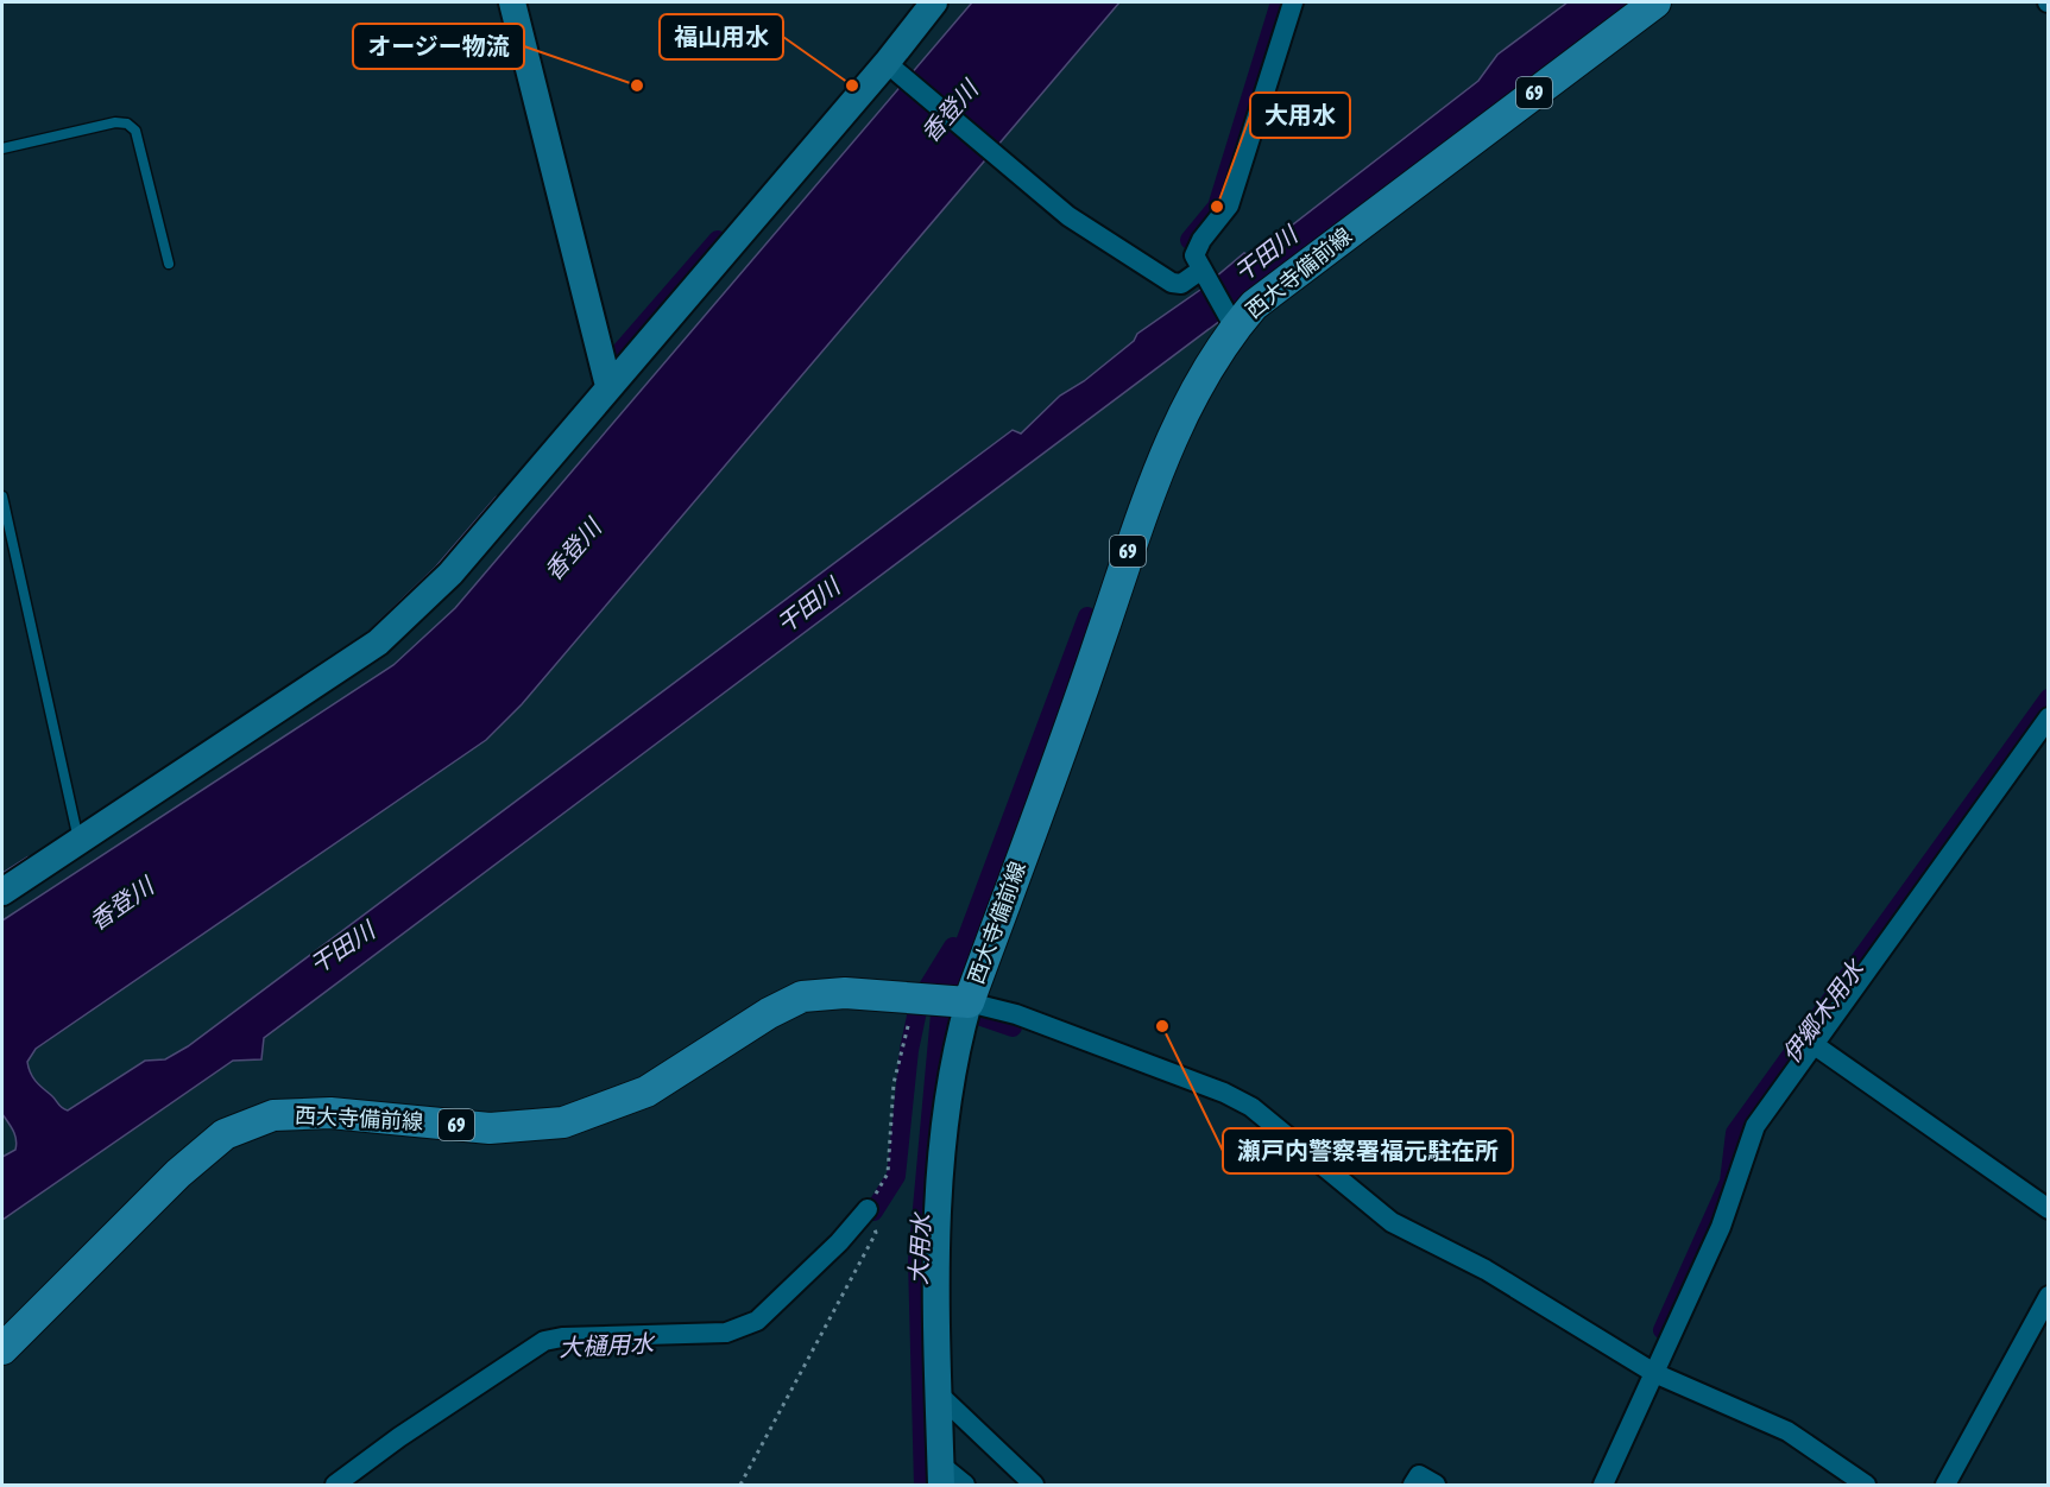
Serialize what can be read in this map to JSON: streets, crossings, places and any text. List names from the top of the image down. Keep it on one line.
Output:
{"streets":{"main road":["69","西大寺備前線"]},"water":["香登川","干田川","伊郷木用水","大用水","大樋用水"],"places":["オージー物流","福山用水","大用水","瀬戸内警察署福元駐在所"]}
